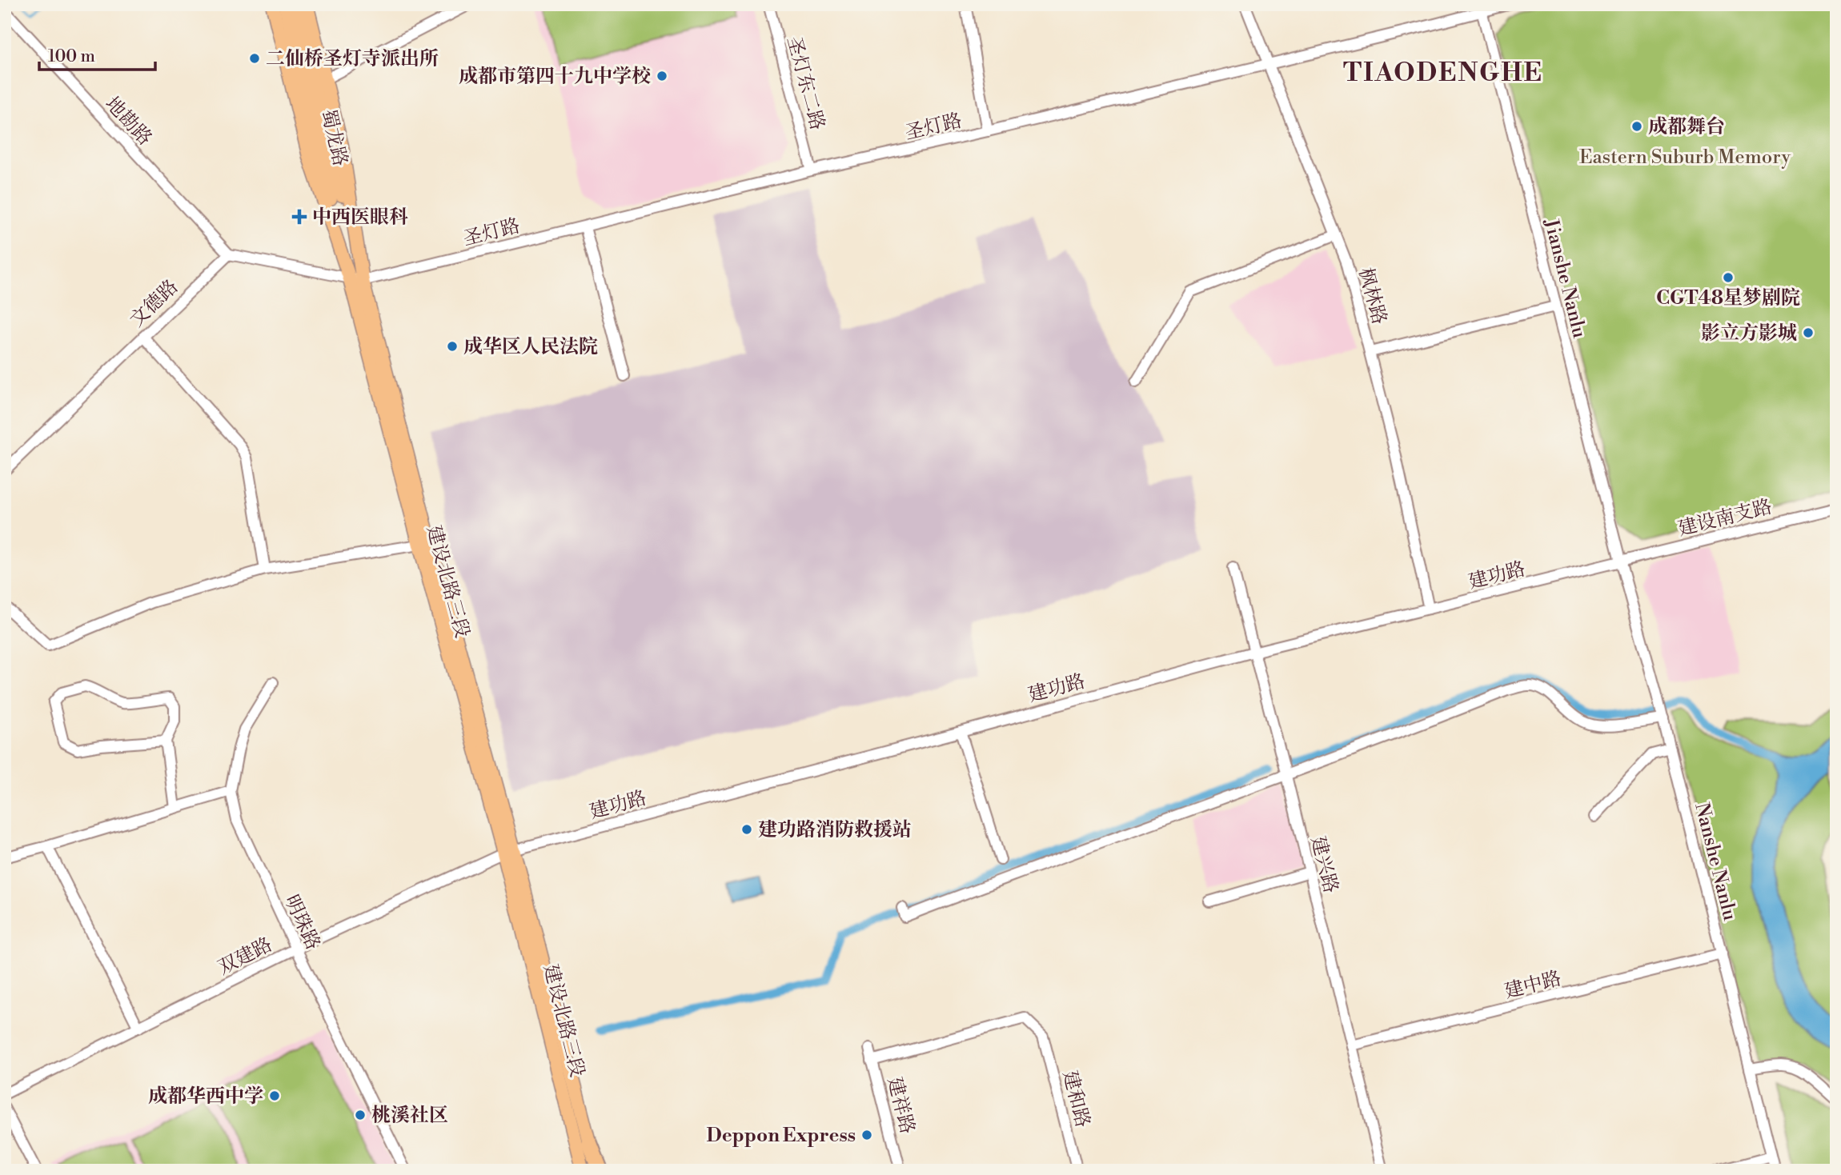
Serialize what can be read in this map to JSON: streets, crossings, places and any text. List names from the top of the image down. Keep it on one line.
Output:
{"streets":{"main road":["建设北路三段"],"street":["圣灯东二路","地勘路","圣灯路","Jianshe Nanlu","枫林路","文德路","建设南支路","建功路","Nanshe Nanlu","建兴路","明珠路","双建路","建中路","建和路","建祥路"]},"crossings":[["圣灯东二路","圣灯路"],["地勘路","文德路"],["圣灯路","Jianshe Nanlu"],["圣灯路","枫林路"],["圣灯路","建设北路三段"],["Jianshe Nanlu","建设南支路"],["Jianshe Nanlu","建功路"],["Jianshe Nanlu","Nanshe Nanlu"],["枫林路","建功路"],["建设南支路","建功路"],["建设南支路","Nanshe Nanlu"],["建功路","建设北路三段"],["建功路","Nanshe Nanlu"],["建功路","建兴路"],["建功路","双建路"],["建设北路三段","双建路"],["Nanshe Nanlu","建中路"],["建兴路","建中路"],["明珠路","双建路"],["建和路","建祥路"]],"districts":["TIAODENGHE"],"parks":["Eastern Suburb Memory"],"places":{"other":["二仙桥圣灯寺派出所","成都市第四十九中学校","成都舞台","CGT48星梦剧院","影立方影城","成华区人民法院","建功路消防救援站","成都华西中学","桃溪社区","Deppon Express"],"health":["中西医眼科"]},"scale_bar":"100 m"}
